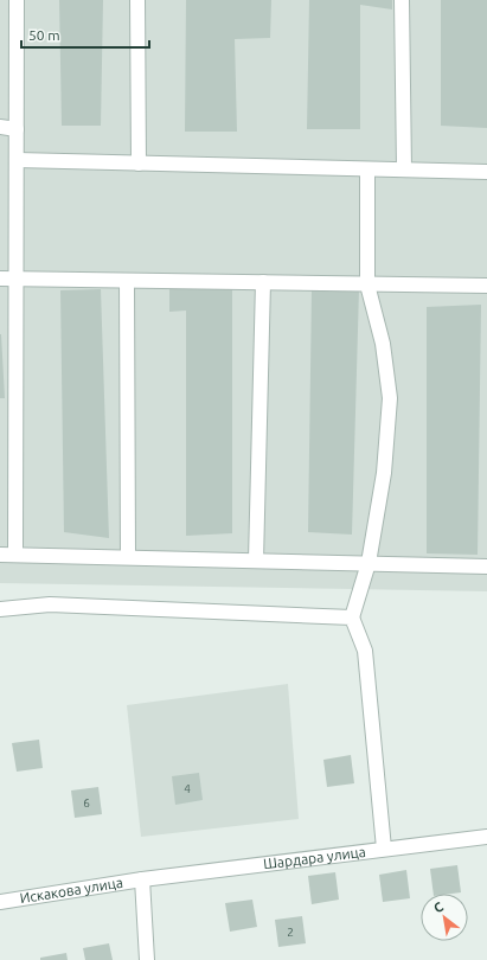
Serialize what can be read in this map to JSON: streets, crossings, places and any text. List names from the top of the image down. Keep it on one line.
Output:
{"streets":{"street":["Шардара улица","Искакова улица"]},"crossings":[["Шардара улица","Искакова улица"]],"house_numbers":["4","6","2"],"scale_bar":"50 m","north":"top left"}
